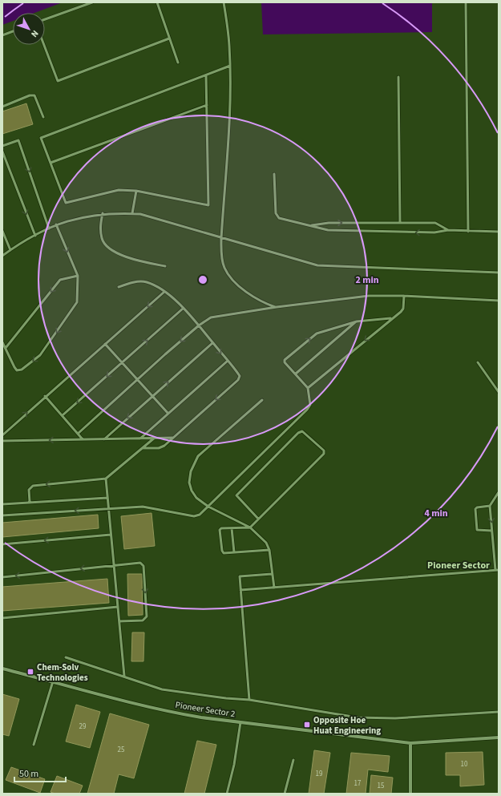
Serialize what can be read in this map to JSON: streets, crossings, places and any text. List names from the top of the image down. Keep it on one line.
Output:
{"streets":{"street":["Pioneer Sector 2"]},"districts":["Pioneer Sector"],"places":{"transit":["Chem-Solv Technologies","Opposite Hoe Huat Engineering"]},"house_numbers":["29","25","10","19","17","15"],"scale_bar":"50 m","north":"bottom right","rings":["2 min","4 min"]}
